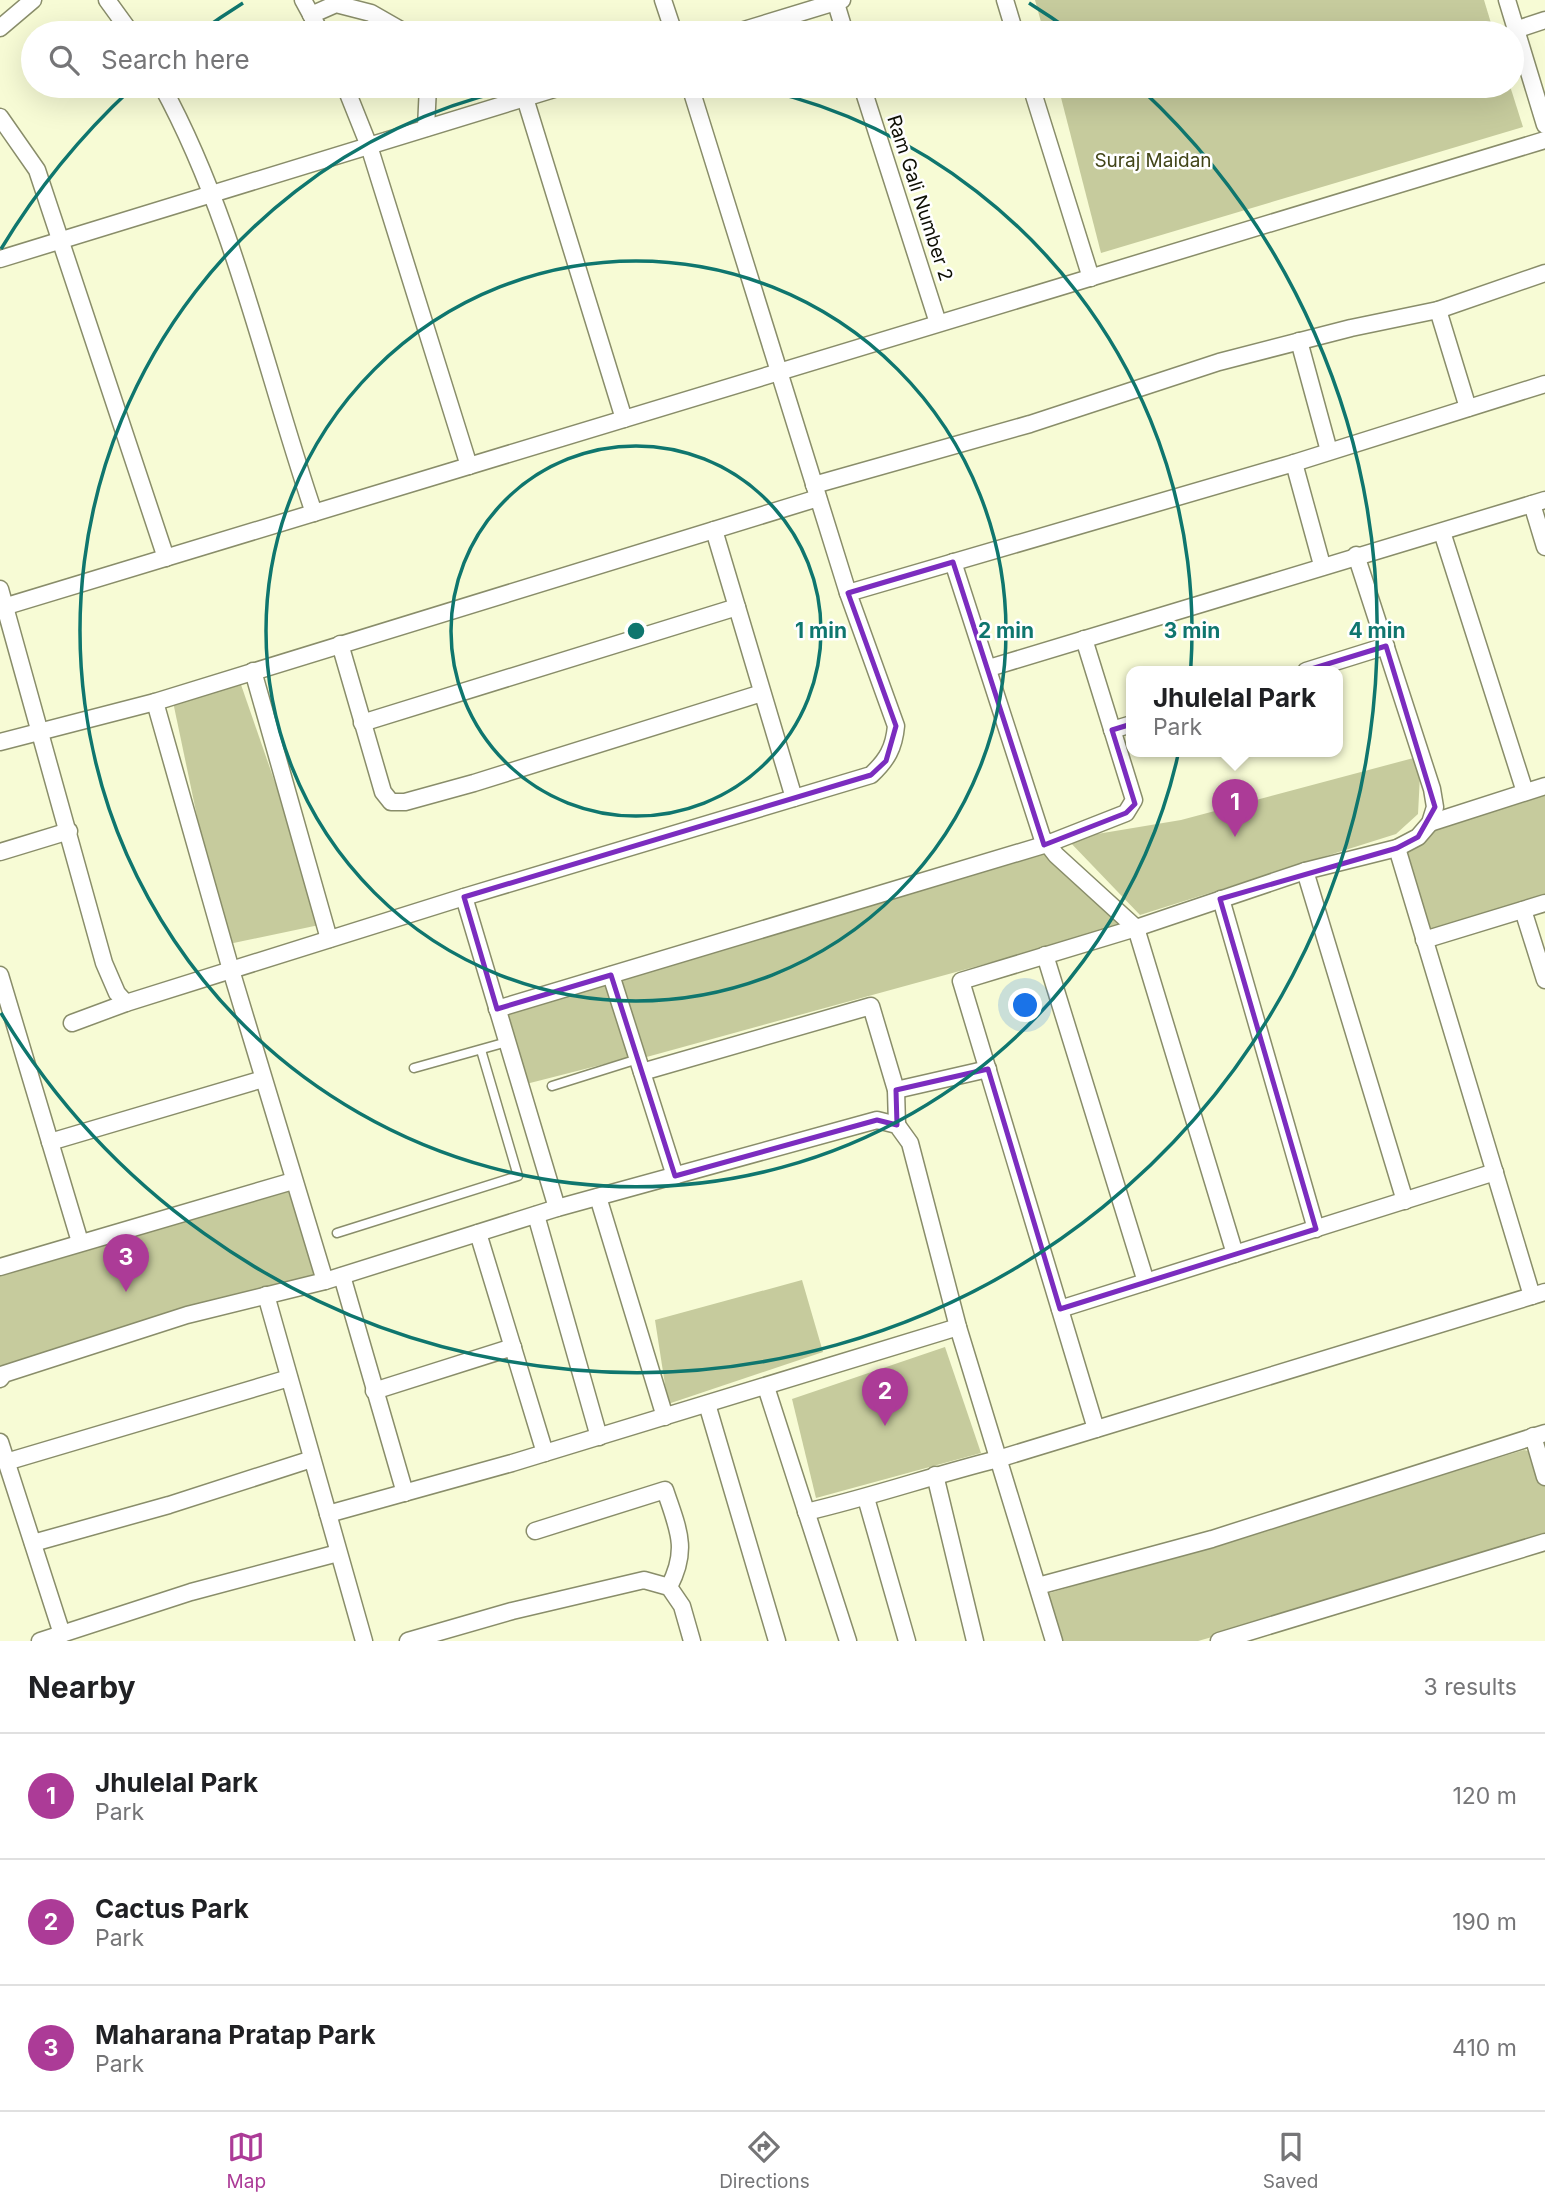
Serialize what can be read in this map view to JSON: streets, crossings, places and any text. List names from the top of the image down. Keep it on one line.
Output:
{"streets":{"street":["Ram Gali Number 2"]},"parks":["Suraj Maidan"],"page":{"search":"Search here","popup":["Jhulelal Park","Park"],"pins":["1","3","2"],"heading":["Nearby","3 results"],"list":[{"mark":"1","name":"Jhulelal Park","note":"Park","value":"120 m"},{"mark":"2","name":"Cactus Park","note":"Park","value":"190 m"},{"mark":"3","name":"Maharana Pratap Park","note":"Park","value":"410 m"}],"nav":["Map","Directions","Saved"]},"rings":["1 min","2 min","3 min","4 min"]}
